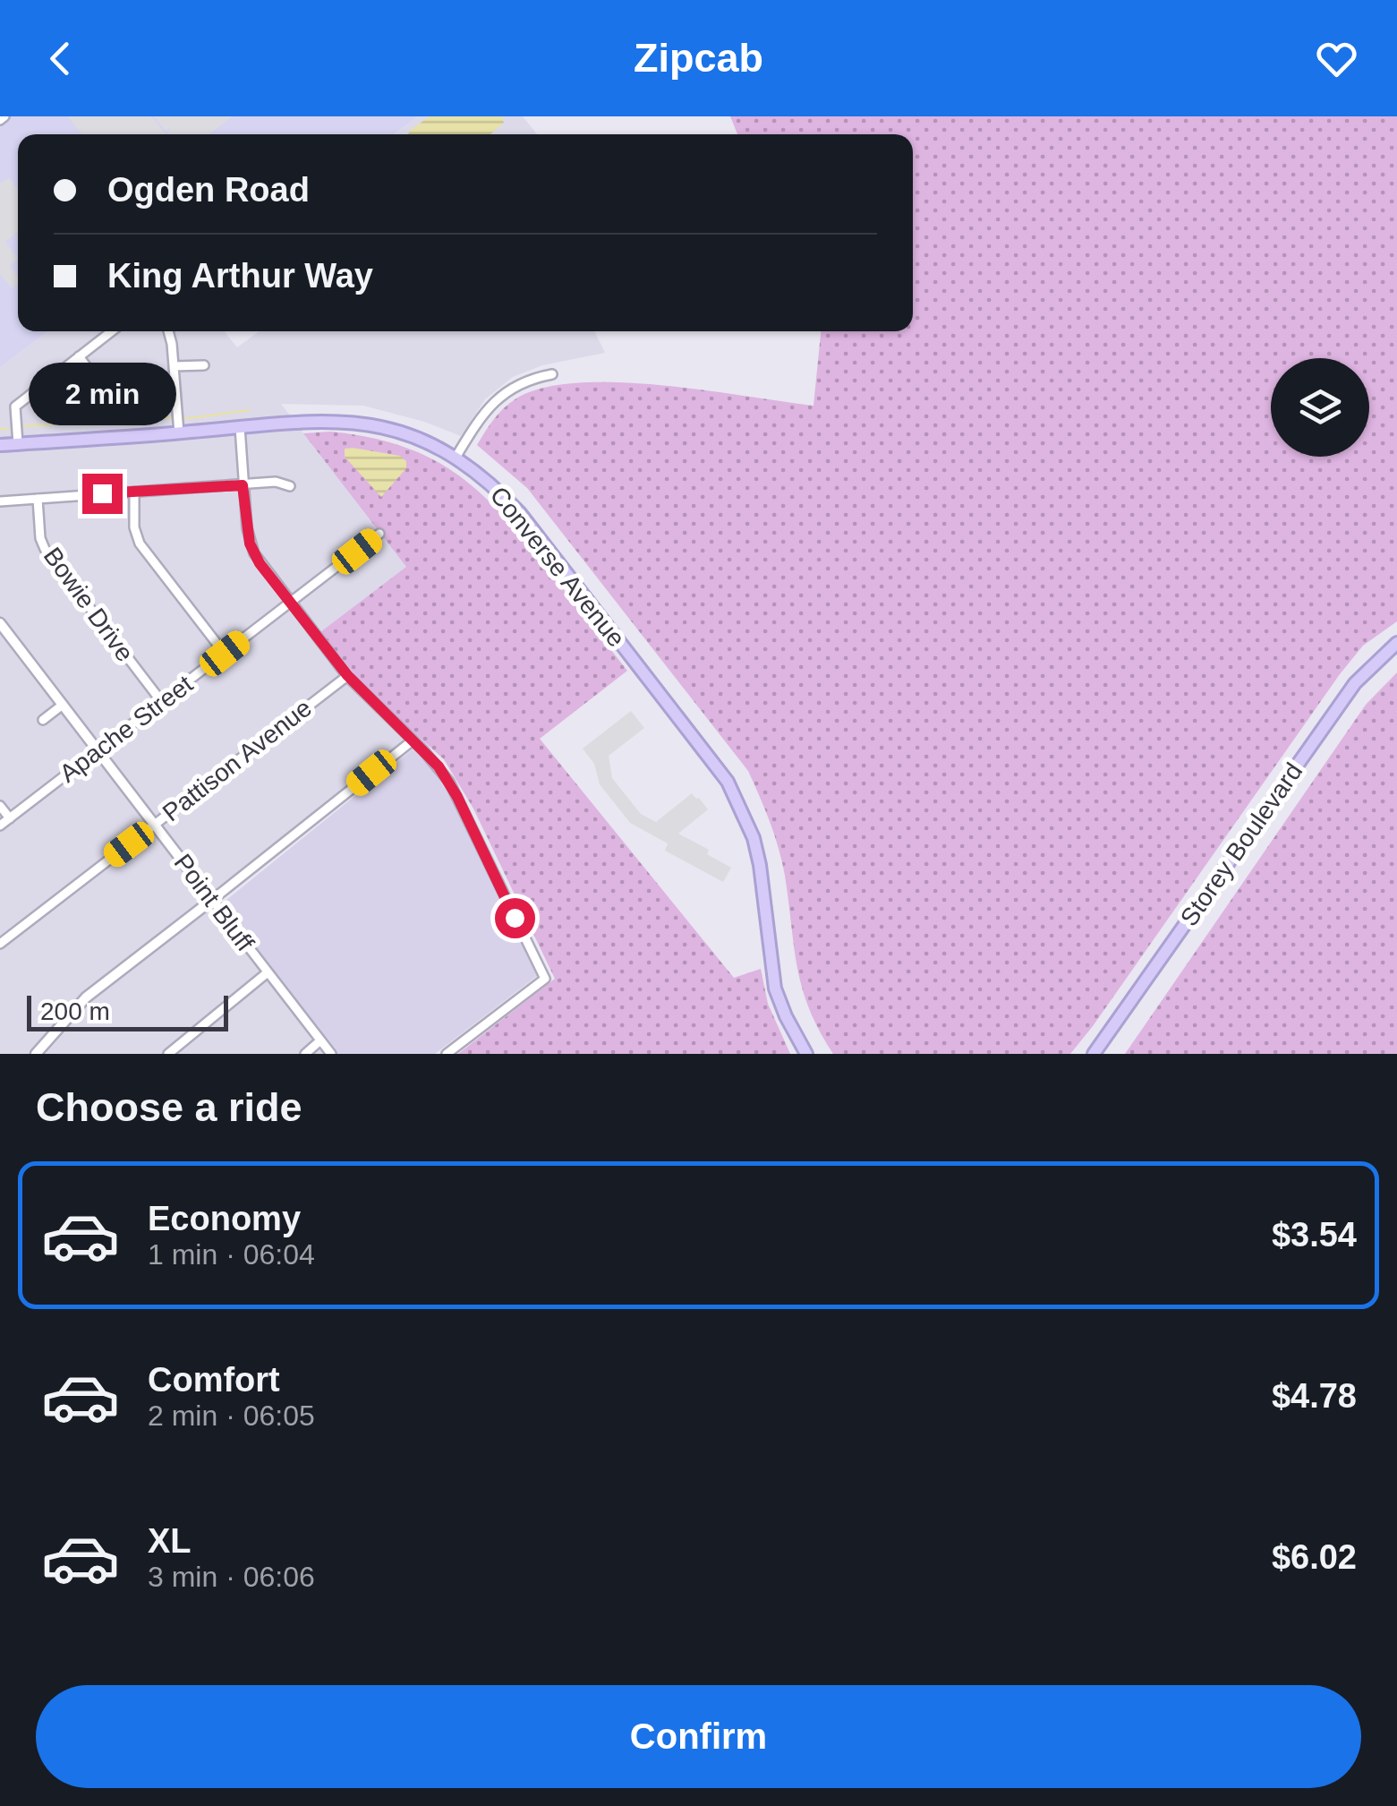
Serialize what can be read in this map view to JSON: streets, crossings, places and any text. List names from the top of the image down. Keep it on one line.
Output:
{"streets":{"main road":["Converse Avenue","Storey Boulevard"],"street":["Bowie Drive","Apache Street","Pattison Avenue","Point Bluff"]},"crossings":[["Bowie Drive","Apache Street"],["Apache Street","Point Bluff"],["Pattison Avenue","Point Bluff"]],"scale_bar":"200 m","page":{"header":"Zipcab","banner":["Ogden Road","King Arthur Way"],"bubble":"2 min","scale":"200 m","heading":"Choose a ride","list":[{"name":"Economy","note":"1 min · 06:04","value":"$3.54"},{"name":"Comfort","note":"2 min · 06:05","value":"$4.78"},{"name":"XL","note":"3 min · 06:06","value":"$6.02"}],"buttons":"Confirm"}}
